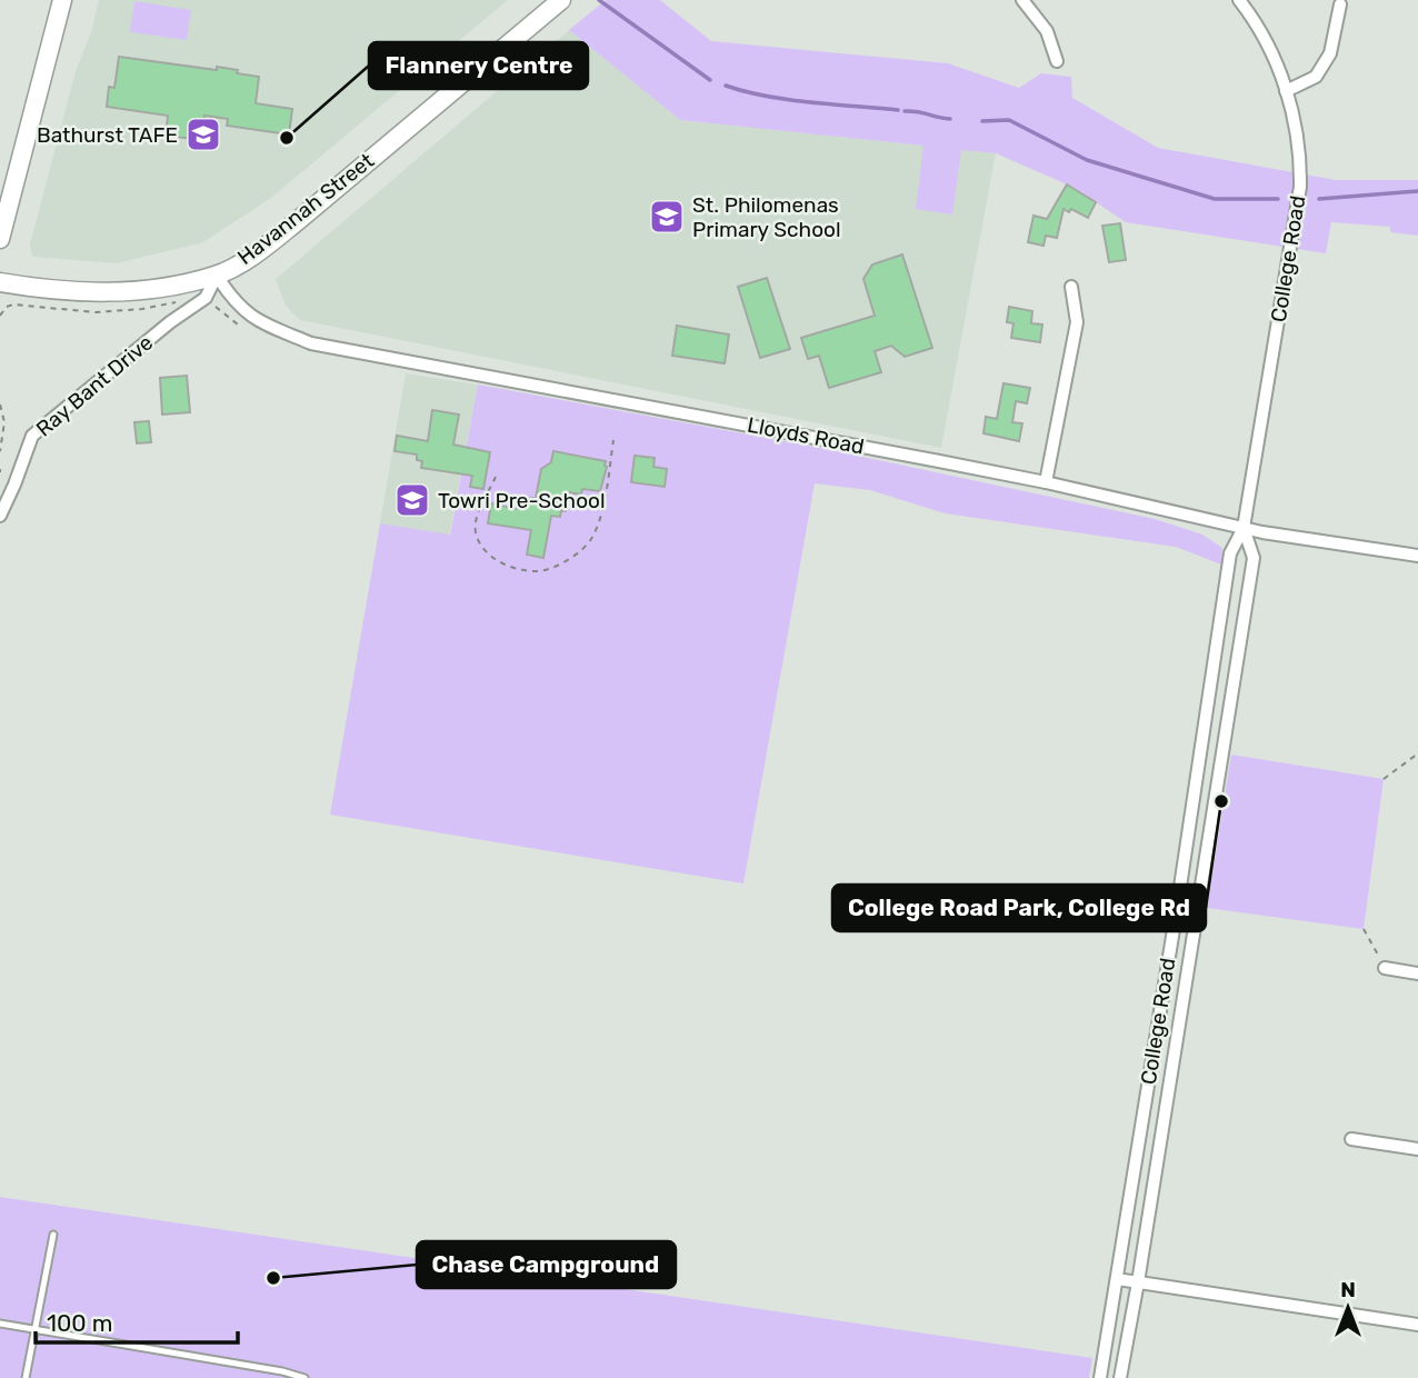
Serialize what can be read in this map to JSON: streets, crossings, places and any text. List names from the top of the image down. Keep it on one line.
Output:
{"streets":{"street":["Havannah Street","College Road","Ray Bant Drive","Lloyds Road"]},"crossings":[["Havannah Street","Ray Bant Drive"],["Havannah Street","Lloyds Road"],["College Road","Lloyds Road"],["Ray Bant Drive","Lloyds Road"]],"places":{"school or university":["Bathurst TAFE","St. Philomenas Primary School","Towri Pre-School"],"other":["Flannery Centre","College Road Park, College Rd","Chase Campground"]},"scale_bar":"100 m","north":"top"}
